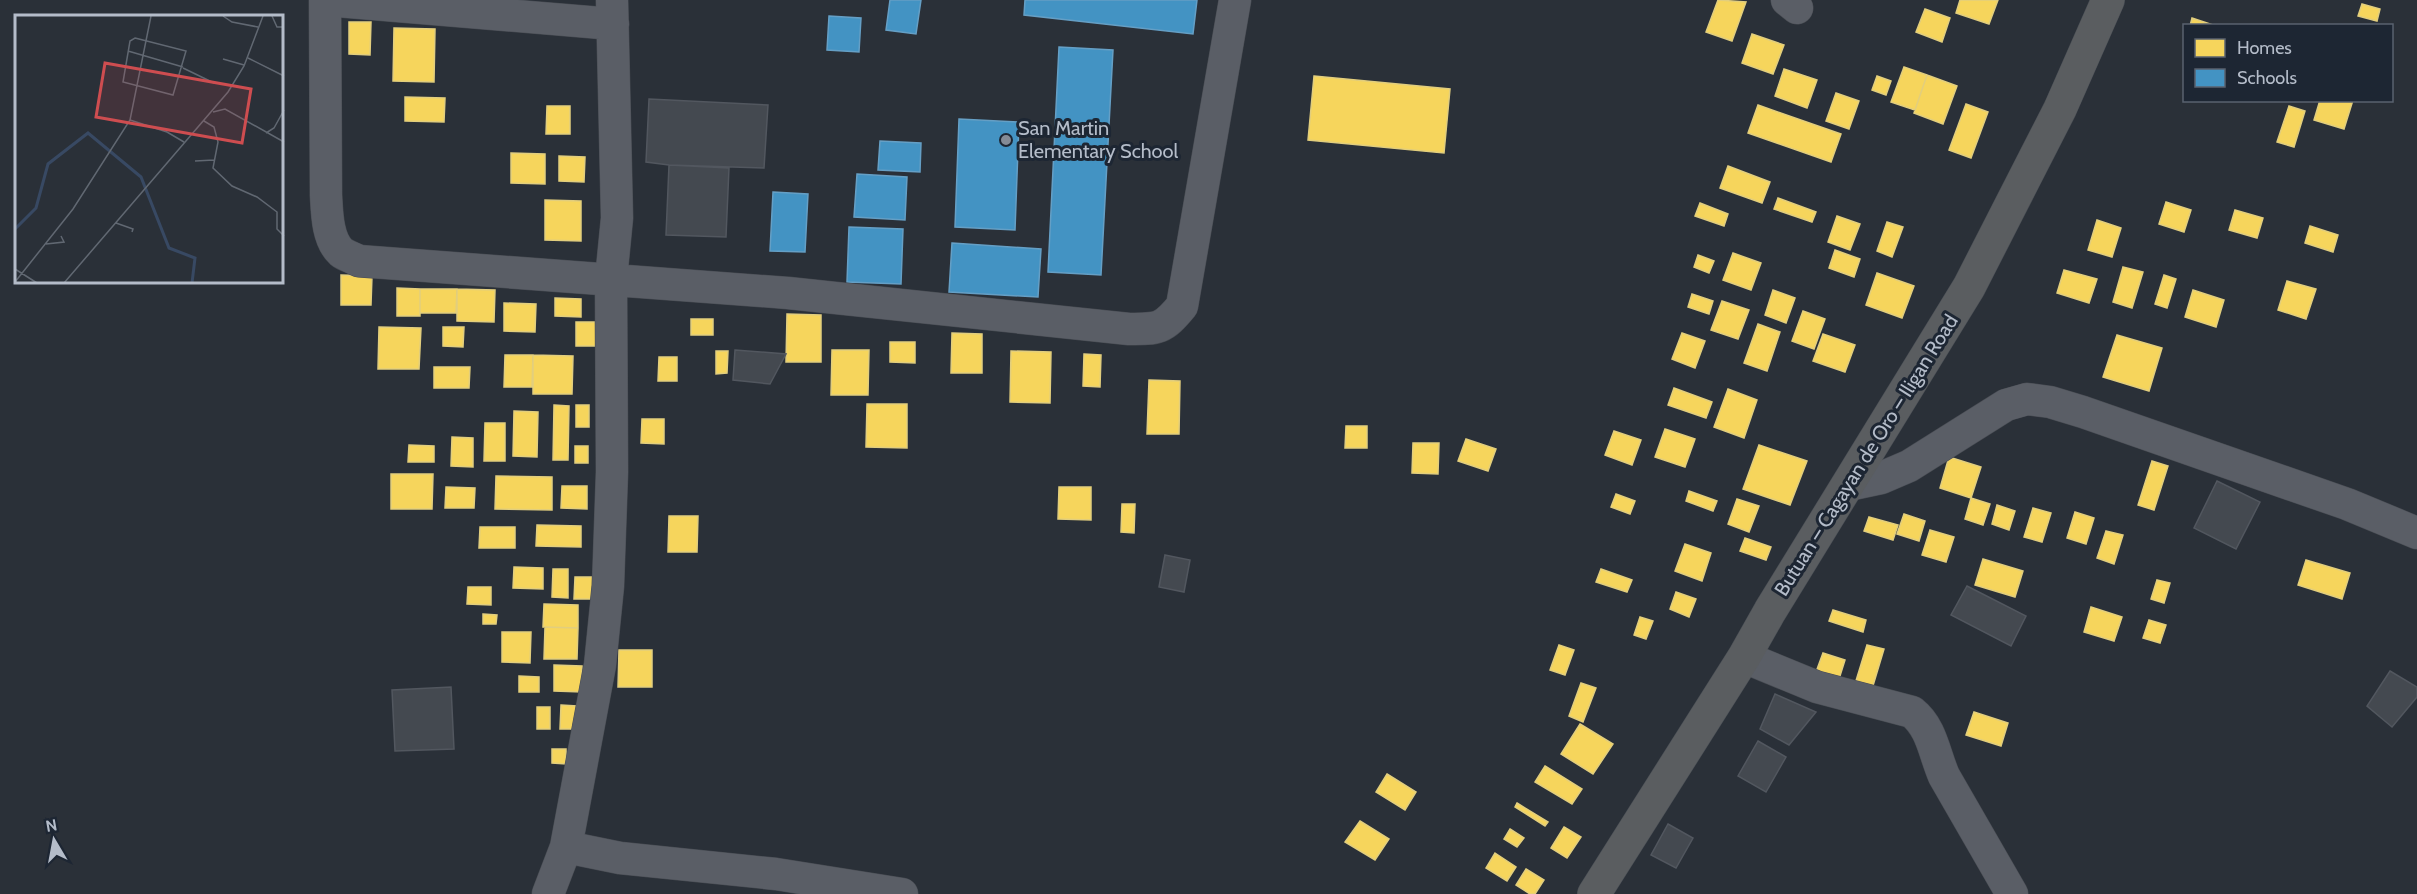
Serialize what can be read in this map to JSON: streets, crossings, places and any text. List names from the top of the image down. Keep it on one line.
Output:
{"streets":{"highway":["Butuan – Cagayan de Oro – Iligan Road"]},"places":["San Martin Elementary School"],"legend":["Homes","Schools"],"north":"top"}
